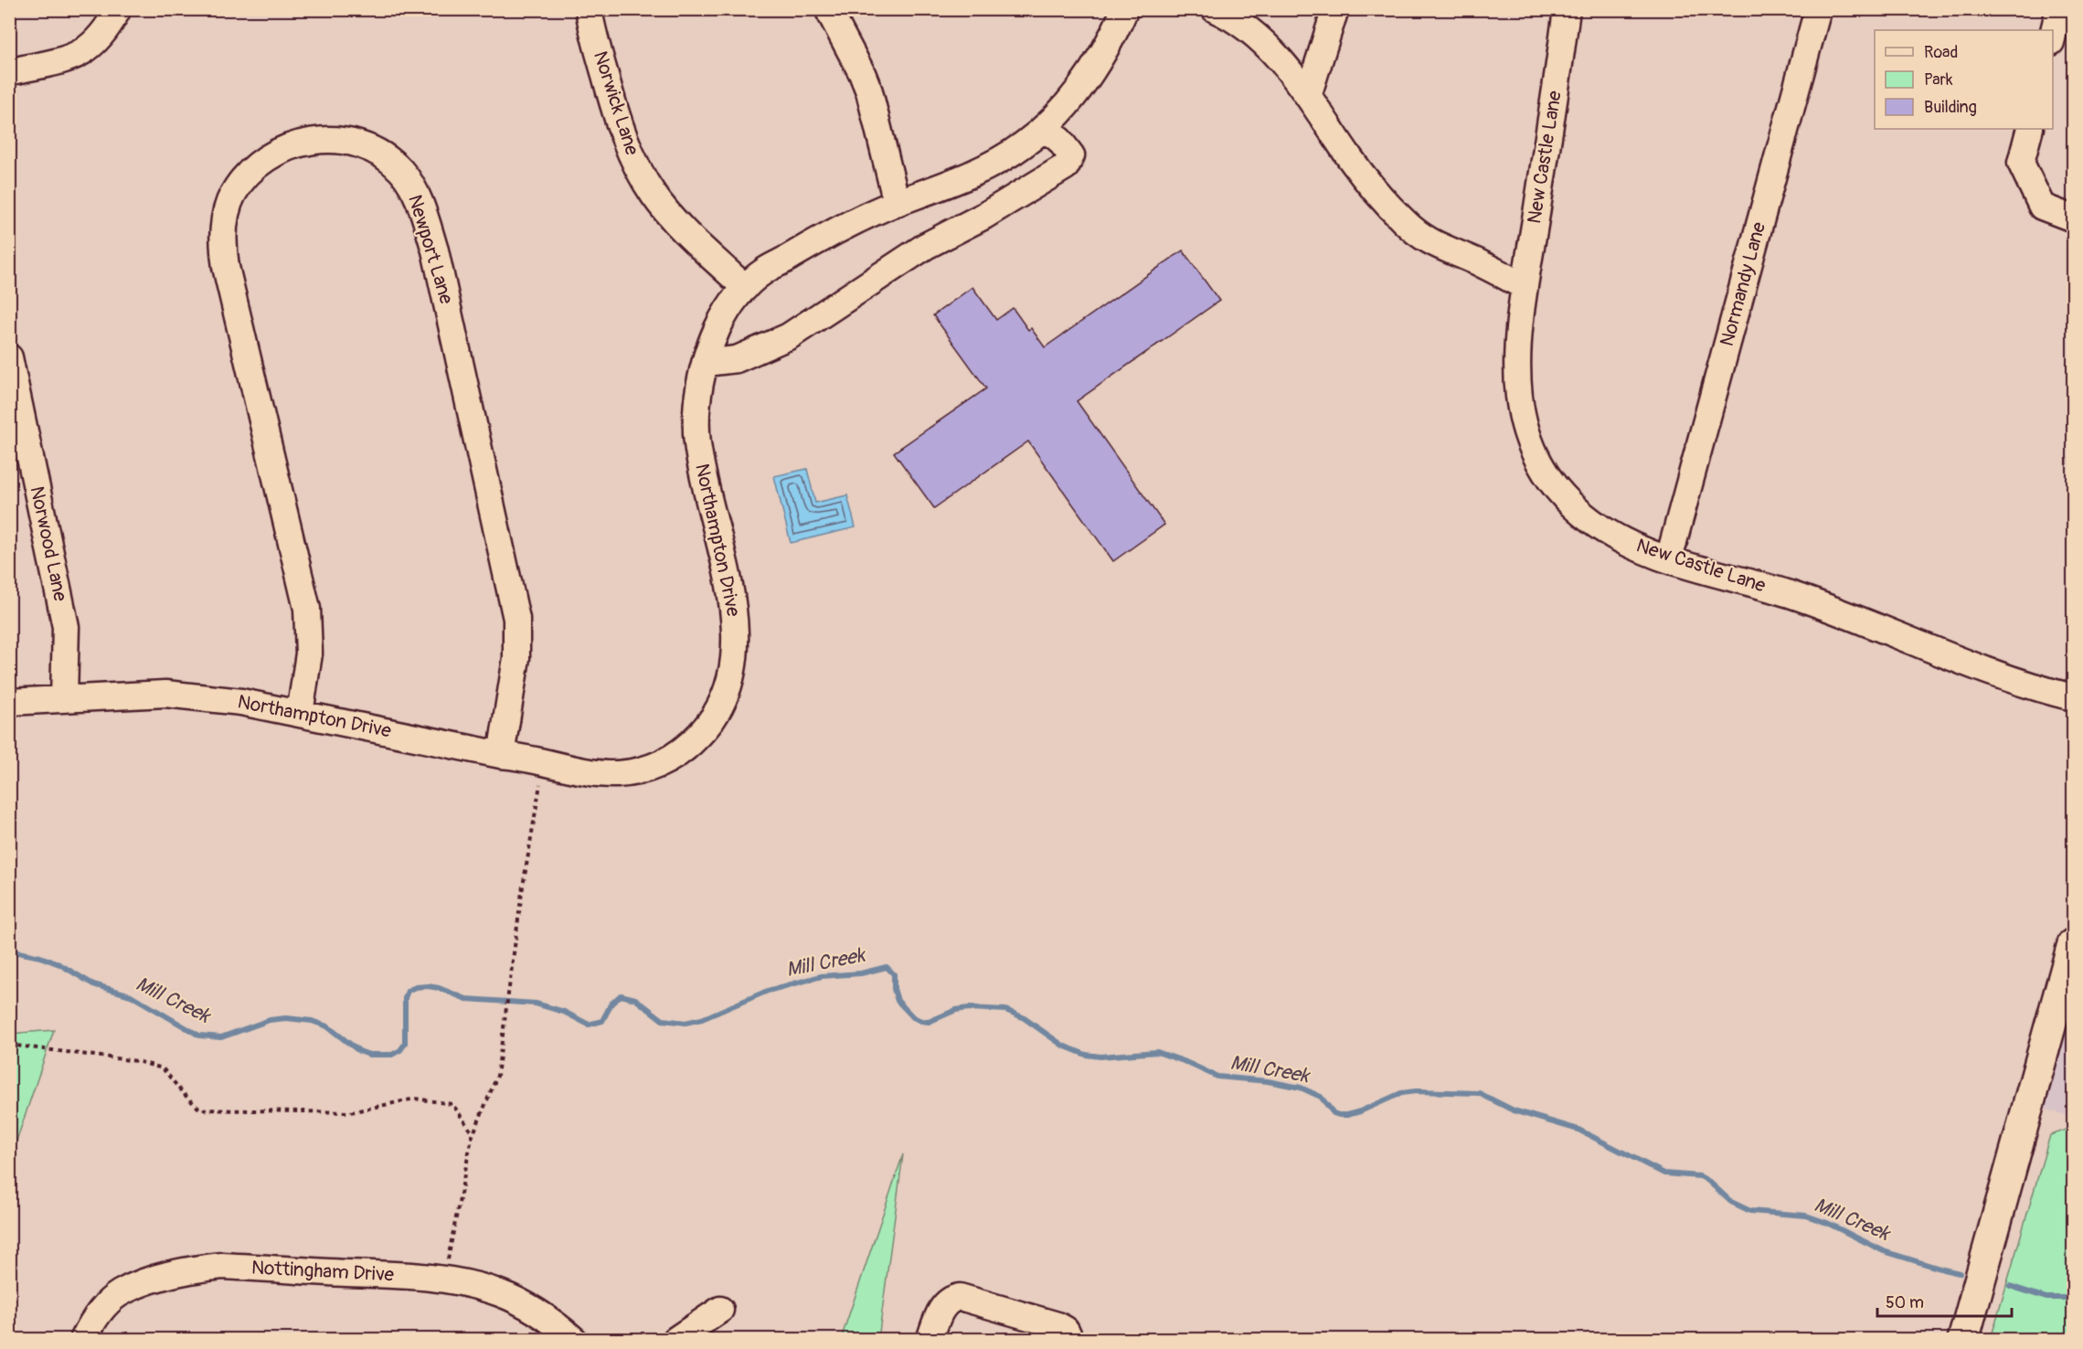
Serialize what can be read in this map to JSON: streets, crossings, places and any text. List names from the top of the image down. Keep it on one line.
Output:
{"streets":{"street":["Norwick Lane","New Castle Lane","Newport Lane","Normandy Lane","Northampton Drive","Norwood Lane","Nottingham Drive"]},"crossings":[["Norwick Lane","Northampton Drive"],["New Castle Lane","Normandy Lane"],["Newport Lane","Northampton Drive"],["Northampton Drive","Norwood Lane"]],"water":["Mill Creek"],"legend":["Road","Park","Building"],"scale_bar":"50 m"}
